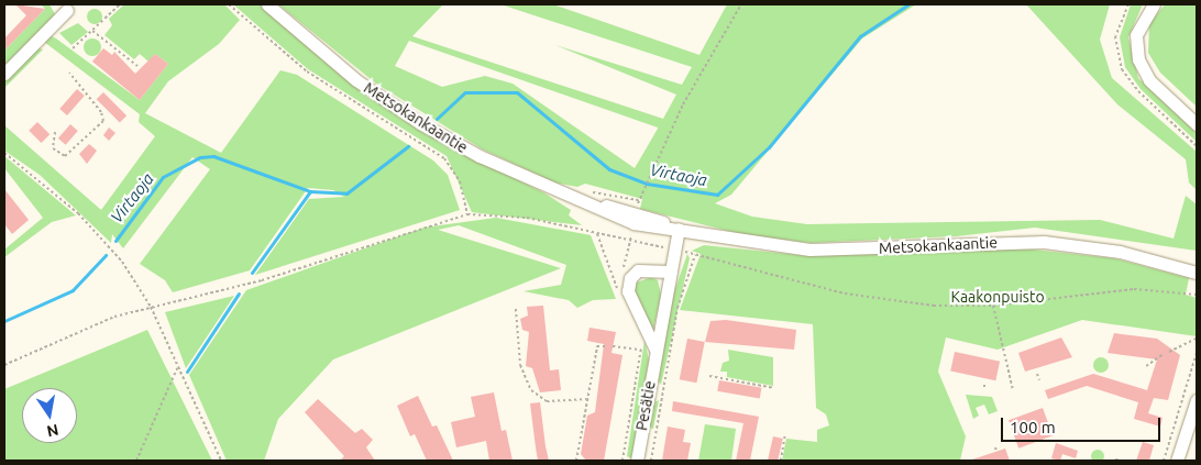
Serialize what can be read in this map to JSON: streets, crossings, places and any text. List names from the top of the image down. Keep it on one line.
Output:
{"streets":{"street":["Metsokankaantie","Pesätie"]},"crossings":[["Metsokankaantie","Pesätie"]],"water":["Virtaoja"],"parks":["Kaakonpuisto"],"scale_bar":"100 m","north":"bottom"}
